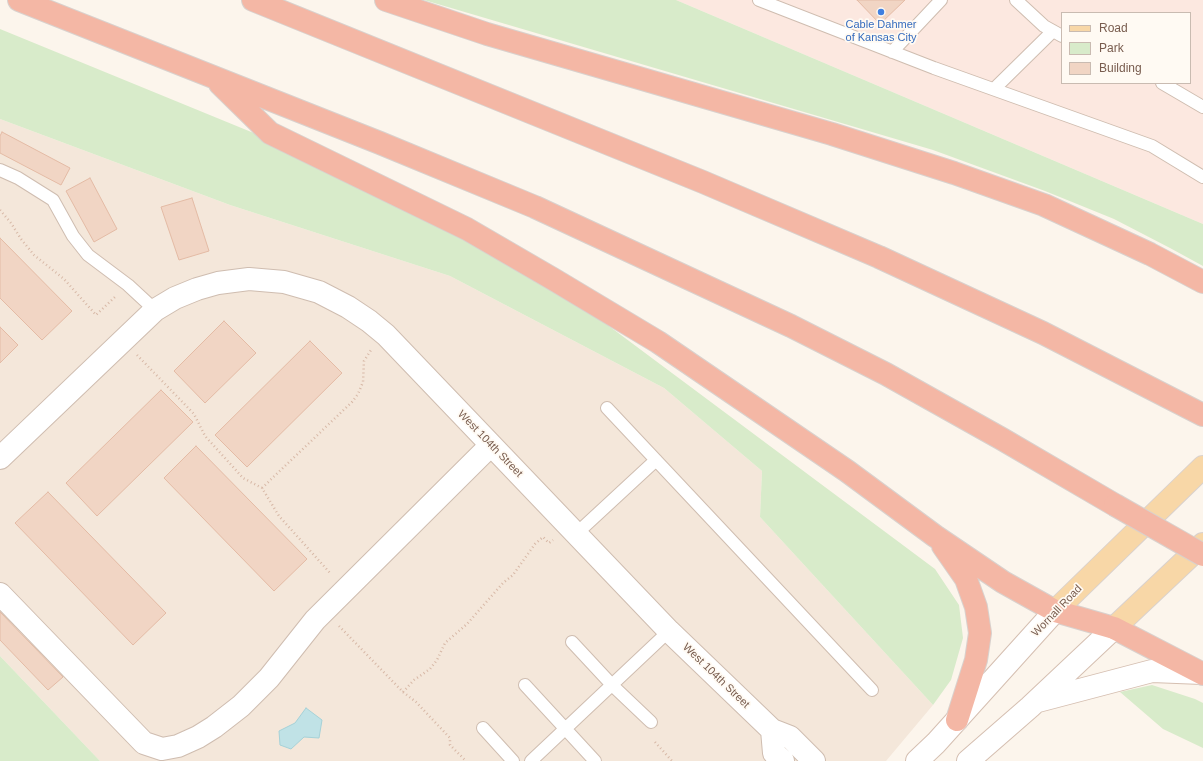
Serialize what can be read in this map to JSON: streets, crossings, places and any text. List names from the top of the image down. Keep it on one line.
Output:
{"streets":{"main road":["Wornall Road"],"street":["West 104th Street"]},"places":["Cable Dahmer of Kansas City"],"legend":["Road","Park","Building"]}
